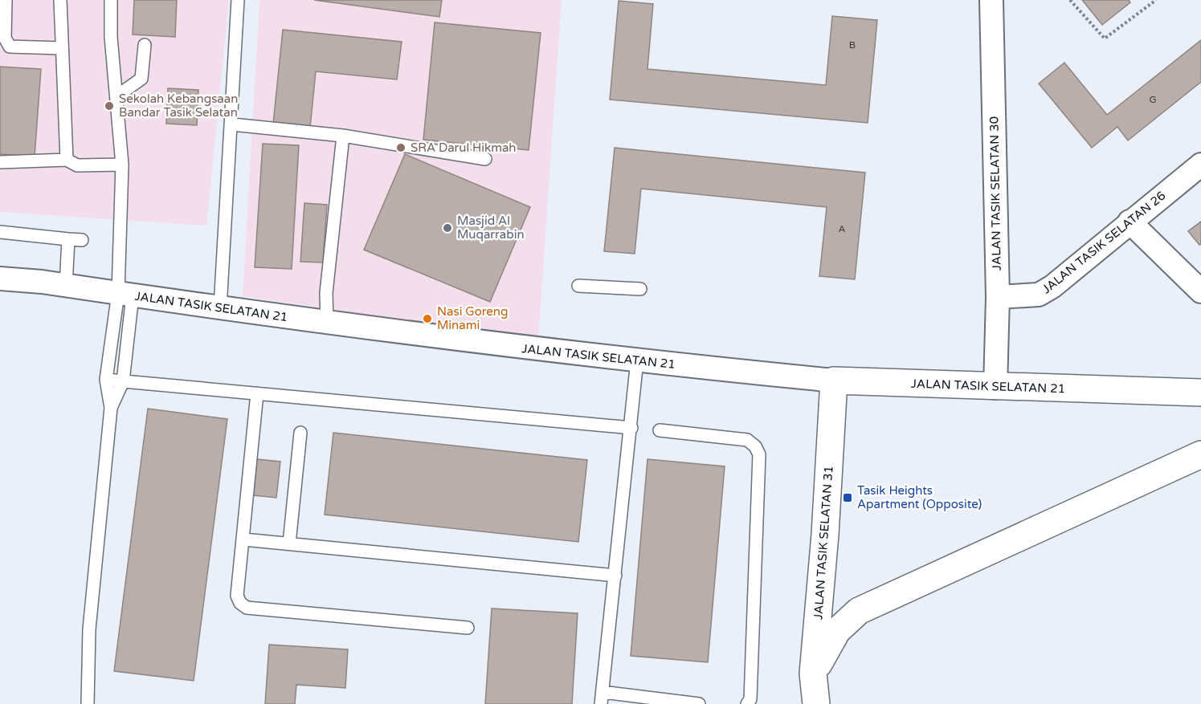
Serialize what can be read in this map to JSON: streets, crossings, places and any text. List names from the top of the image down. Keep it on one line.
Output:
{"streets":{"street":["JALAN TASIK SELATAN 30","JALAN TASIK SELATAN 26","JALAN TASIK SELATAN 21","JALAN TASIK SELATAN 31"]},"crossings":[["JALAN TASIK SELATAN 30","JALAN TASIK SELATAN 26"],["JALAN TASIK SELATAN 30","JALAN TASIK SELATAN 21"],["JALAN TASIK SELATAN 21","JALAN TASIK SELATAN 31"]],"places":{"other":["Sekolah Kebangsaan Bandar Tasik Selatan","SRA Darul Hikmah","Masjid Al Muqarrabin","Nasi Goreng Minami"],"transit":["Tasik Heights Apartment (Opposite)"]},"house_numbers":["B","G","A"]}
